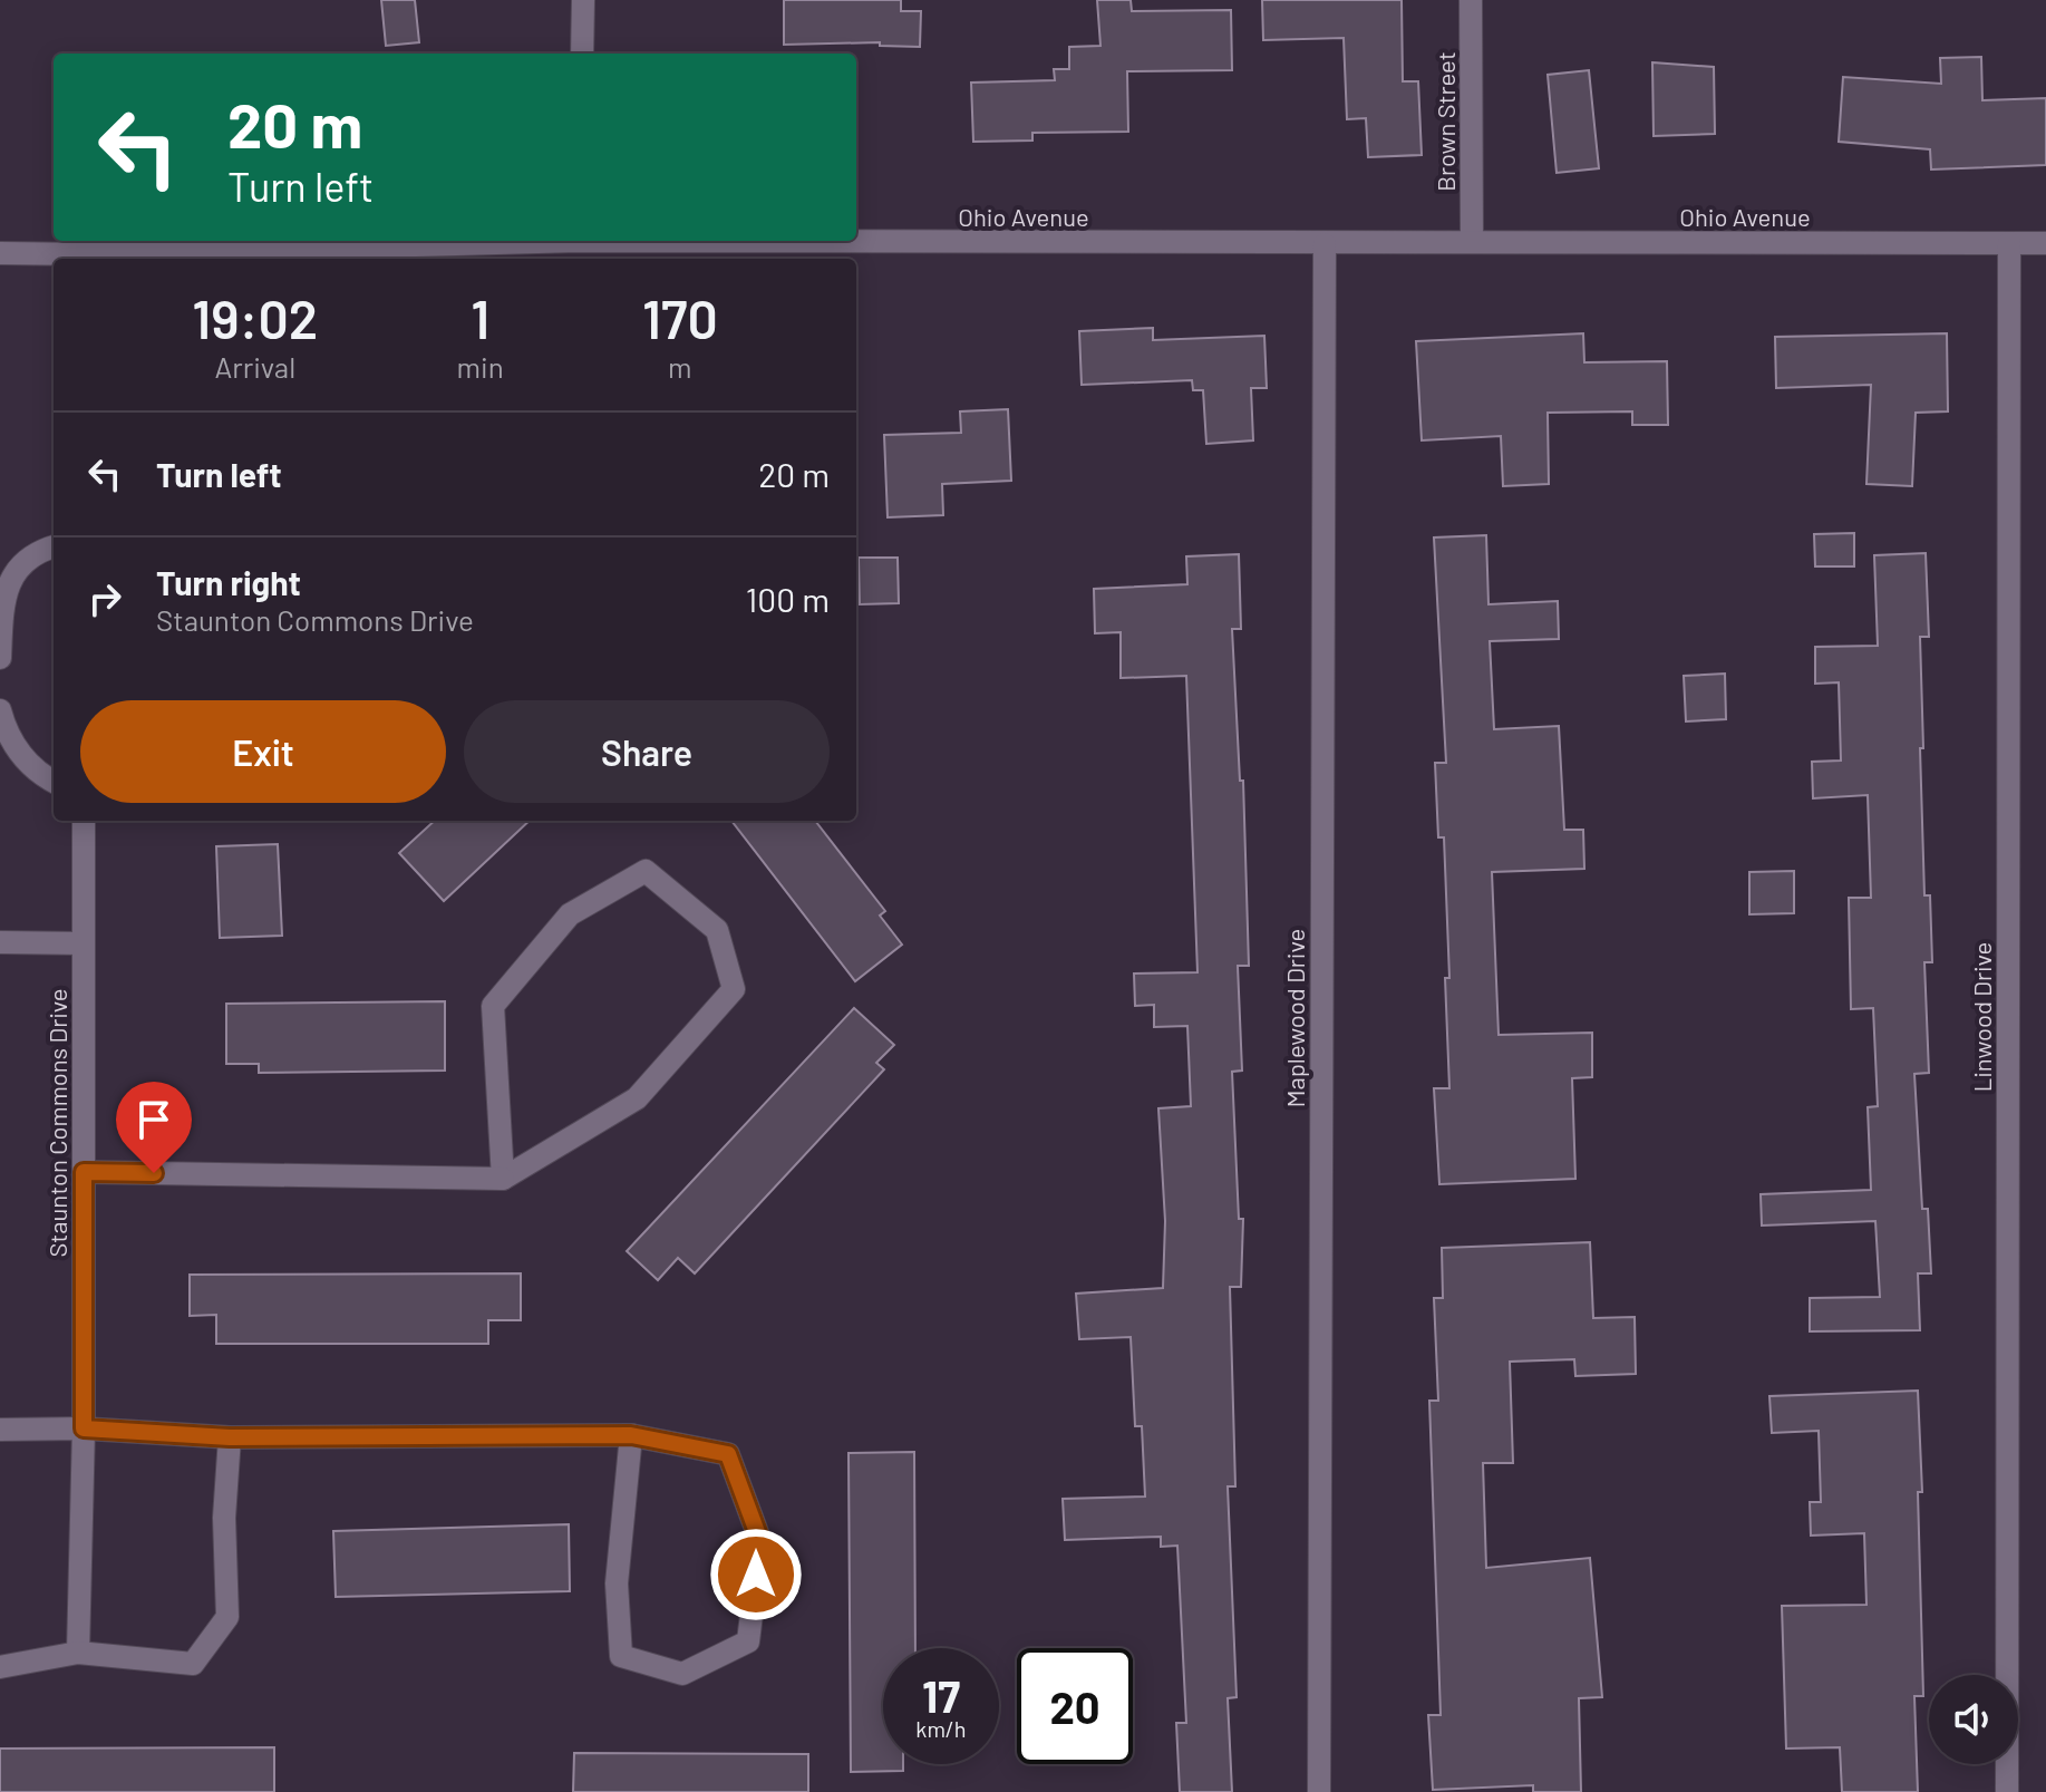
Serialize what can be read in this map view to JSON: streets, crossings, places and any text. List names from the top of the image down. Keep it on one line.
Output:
{"streets":{"street":["Brown Street","Ohio Avenue","Linwood Drive","Maplewood Drive","Staunton Commons Drive"]},"crossings":[["Brown Street","Ohio Avenue"],["Ohio Avenue","Linwood Drive"],["Ohio Avenue","Maplewood Drive"]],"page":{"turn":["20 m","Turn left"],"eta":["19:02","Arrival","1","min","170","m"],"list":[{"name":"Turn left","value":"20 m"},{"name":"Turn right","note":"Staunton Commons Drive","value":"100 m"}],"buttons":["Exit","Share"],"speed":"17 km/h","limit":"20"}}
